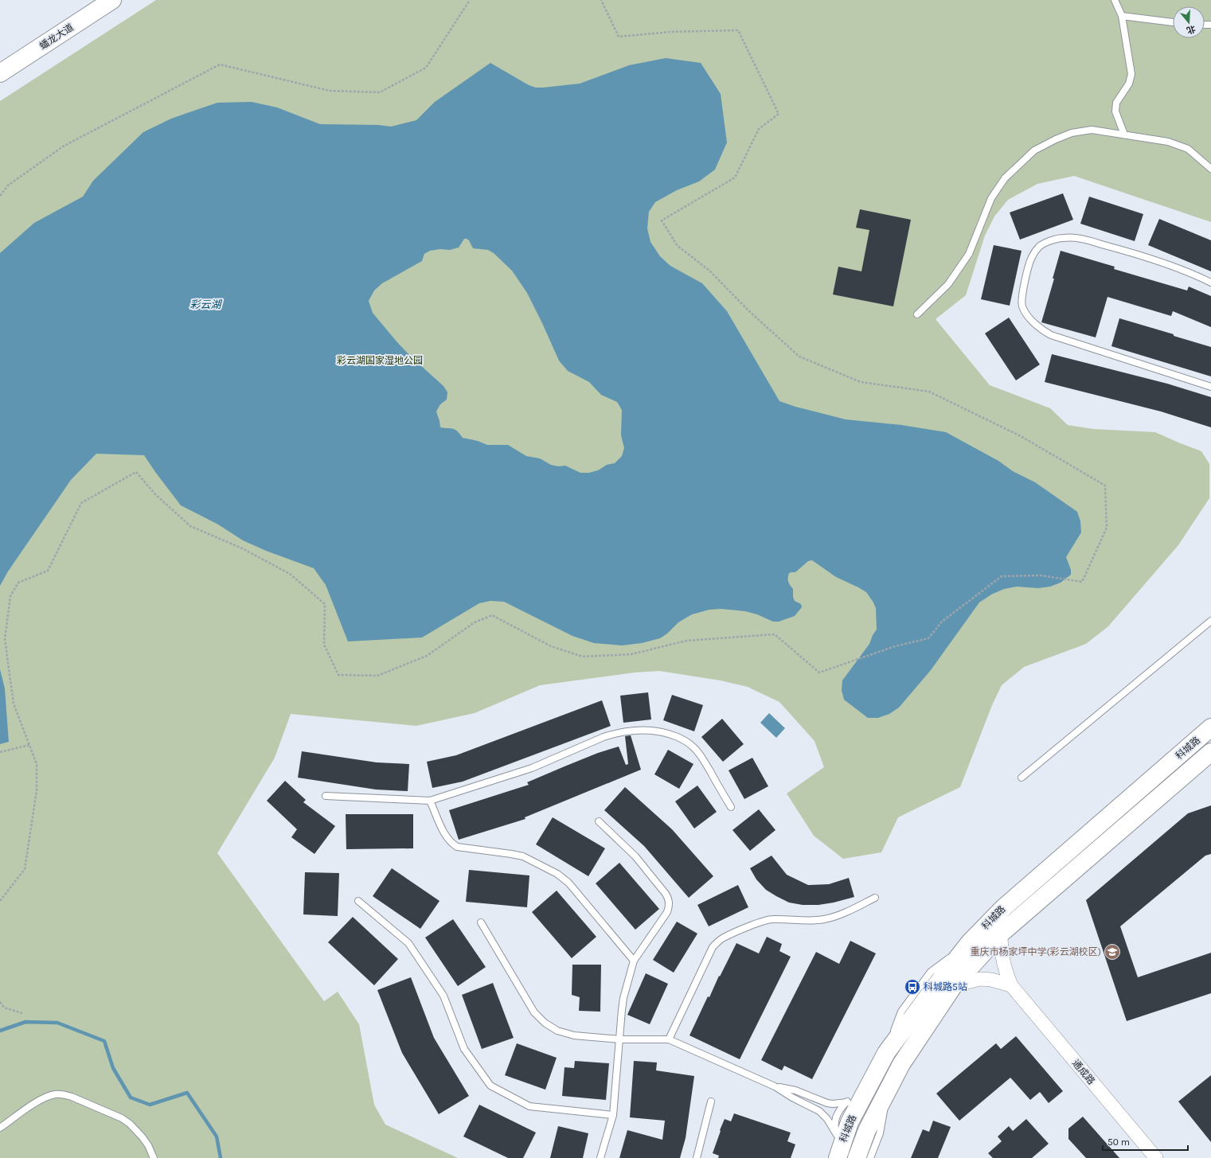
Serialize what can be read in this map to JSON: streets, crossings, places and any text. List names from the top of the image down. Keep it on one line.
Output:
{"streets":{"main road":["蟠龙大道","科城路"],"street":["通成路"]},"crossings":[["科城路","通成路"]],"water":["彩云湖"],"parks":["彩云湖国家湿地公园"],"places":{"school or university":["重庆市杨家坪中学(彩云湖校区)"],"bus stop":["科城路5站"]},"scale_bar":"50 m","north":"bottom"}
